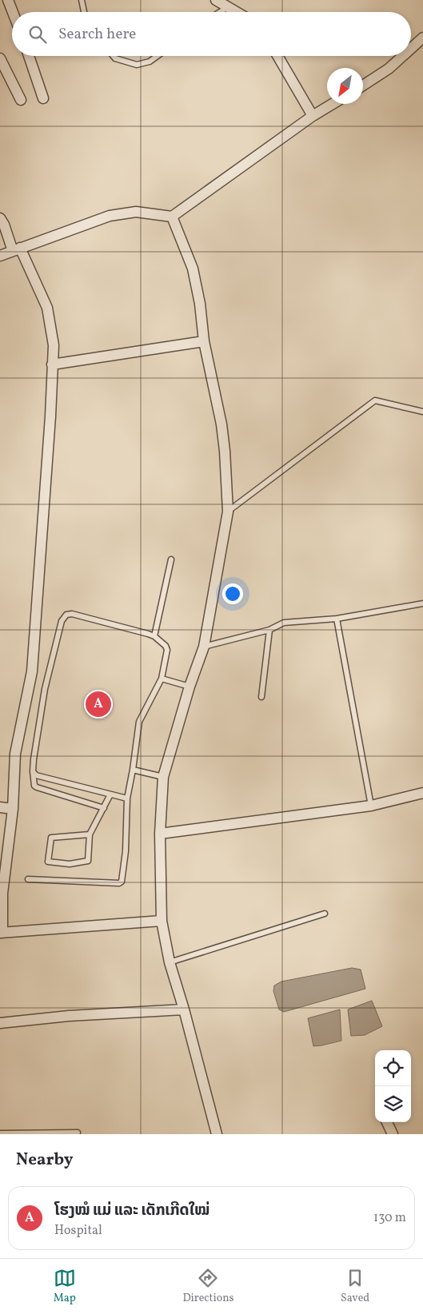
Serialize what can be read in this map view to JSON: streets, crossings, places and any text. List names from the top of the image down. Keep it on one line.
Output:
{"north":"bottom left","page":{"search":"Search here","pins":"A","heading":"Nearby","list":[{"mark":"A","name":"ໂຮງໝໍ ແມ່ ແລະ ເດັກເກີດໃໝ່","note":"Hospital","value":"130 m"}],"nav":["Map","Directions","Saved"]}}
